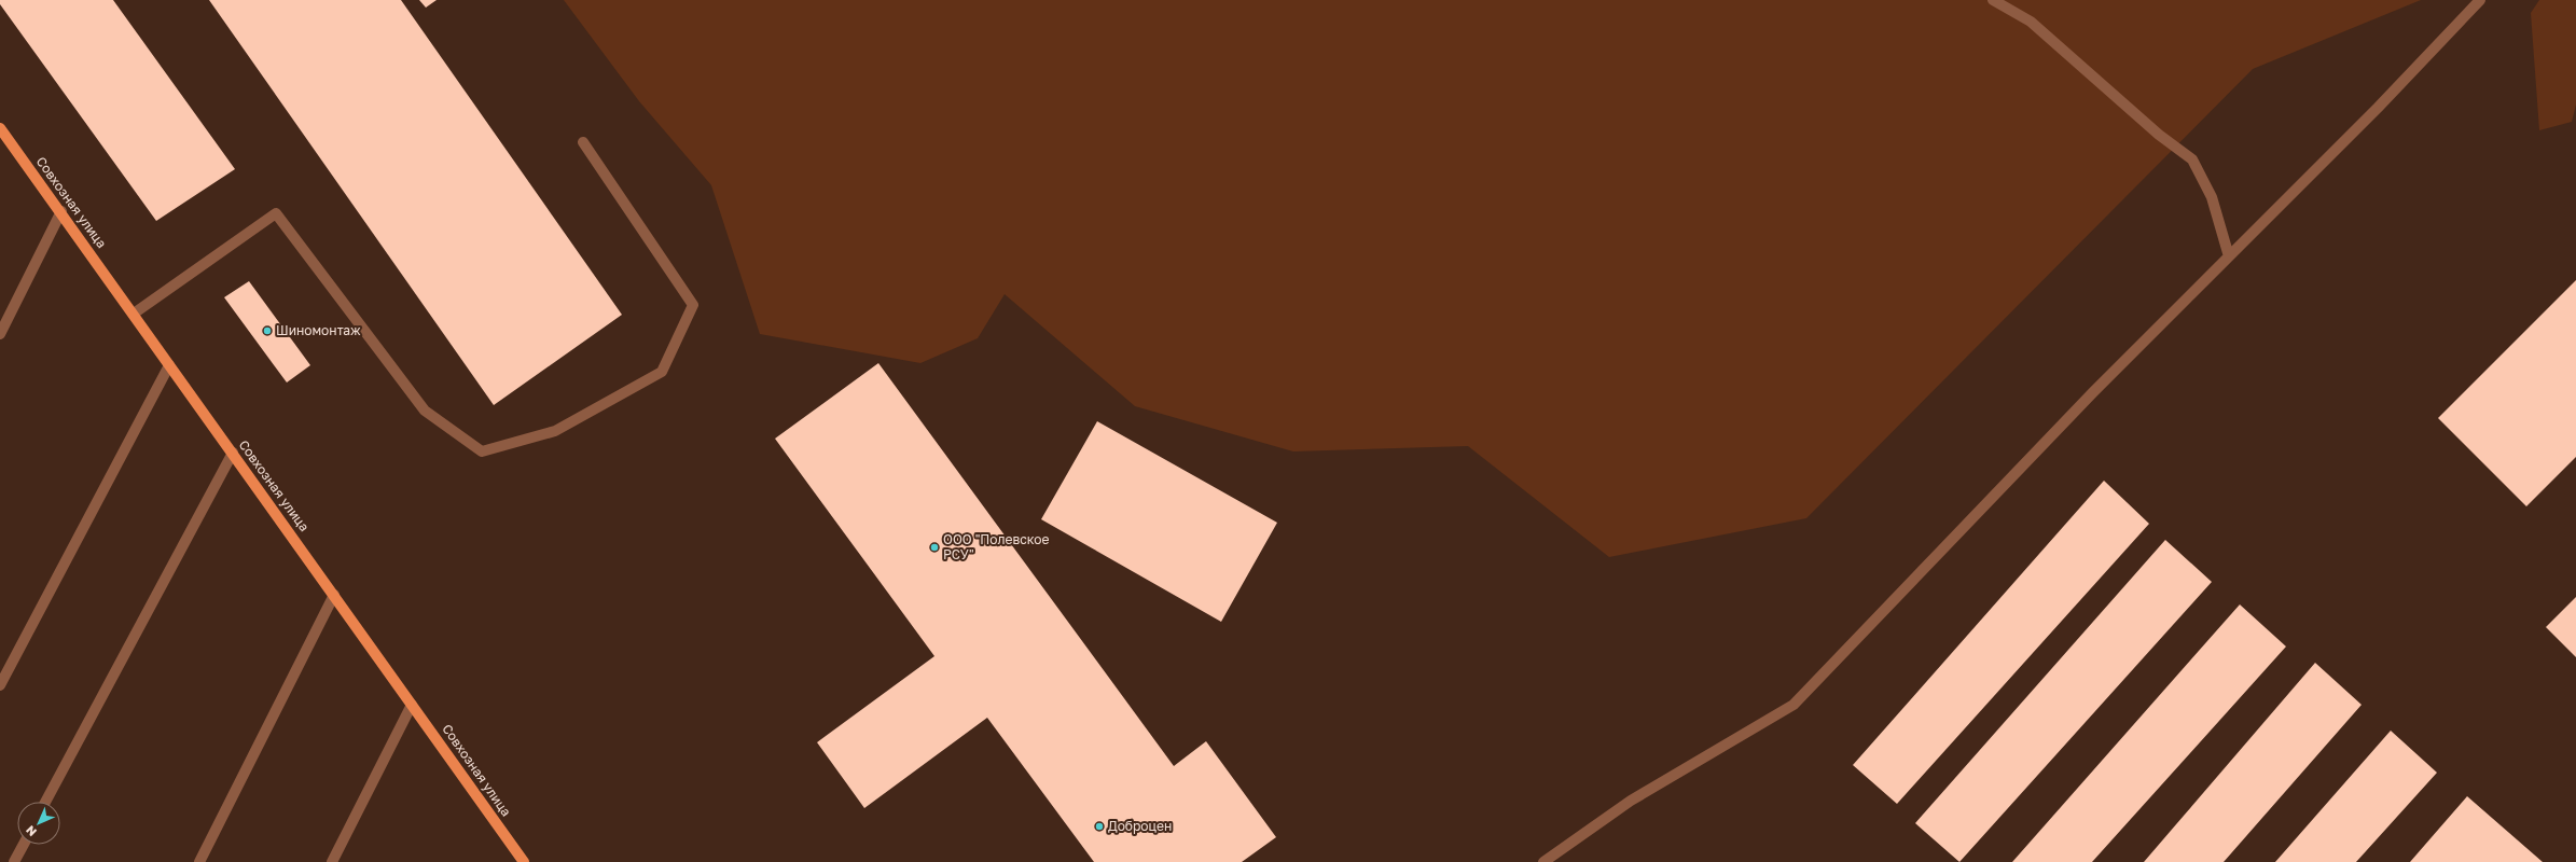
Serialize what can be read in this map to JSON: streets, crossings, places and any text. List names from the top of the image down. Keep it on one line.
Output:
{"streets":{"main road":["Совхозная улица"]},"places":["Шиномонтаж","ООО \"Полевское РСУ\"","Доброцен"],"north":"bottom left"}
